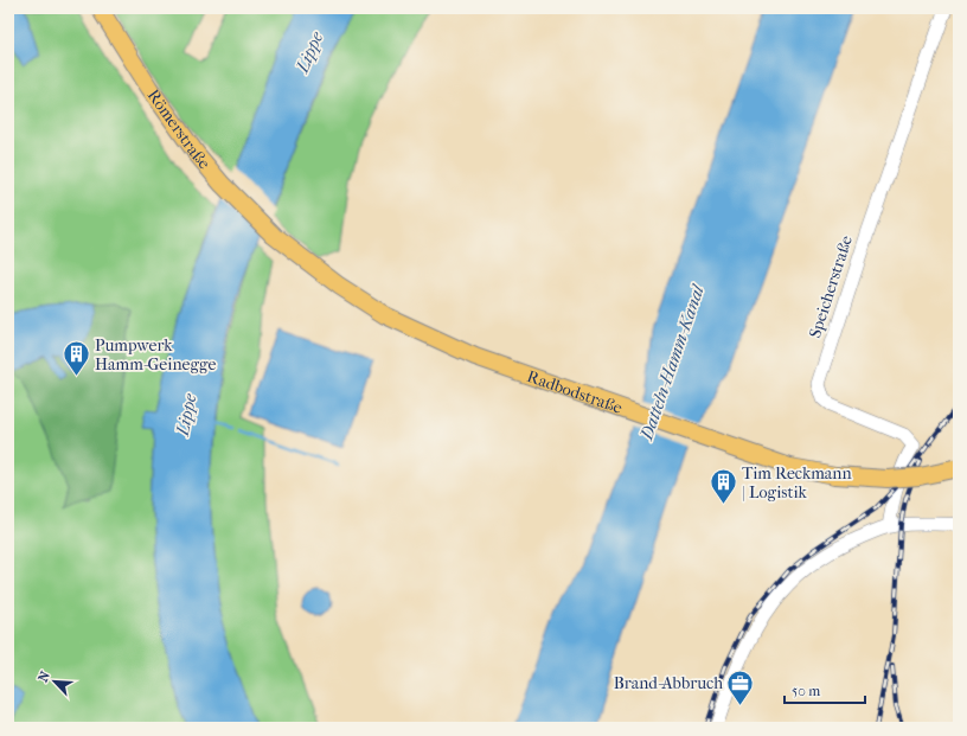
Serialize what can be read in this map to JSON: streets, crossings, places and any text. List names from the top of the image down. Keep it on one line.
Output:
{"streets":{"main road":["Römerstraße","Radbodstraße"],"street":["Speicherstraße"]},"crossings":[["Römerstraße","Radbodstraße"]],"water":["Lippe","Datteln-Hamm-Kanal"],"places":{"building":["Pumpwerk Hamm-Geinegge","Tim Reckmann | Logistik"],"office":["Brand-Abbruch"]},"scale_bar":"50 m","north":"top left"}
